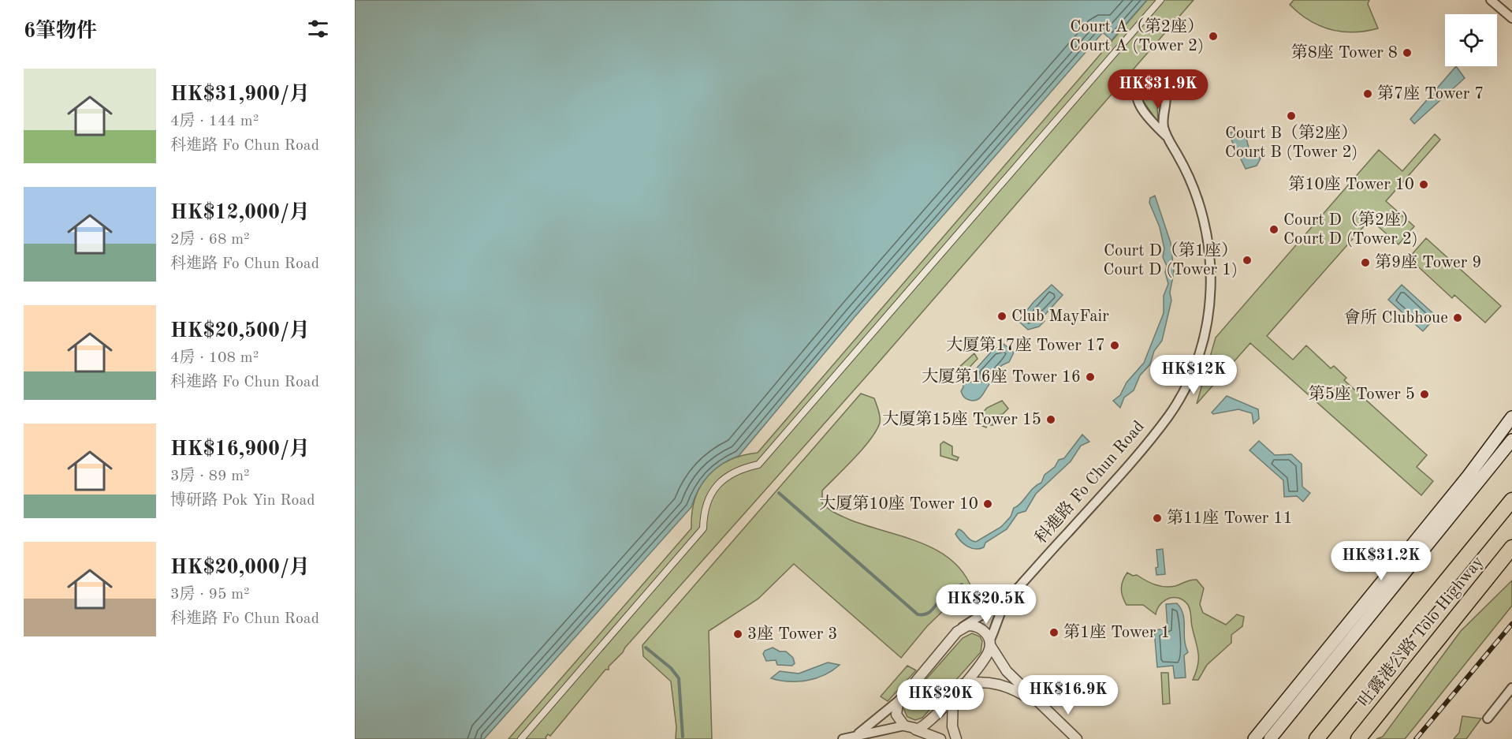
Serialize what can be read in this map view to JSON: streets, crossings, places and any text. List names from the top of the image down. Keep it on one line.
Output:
{"streets":{"highway":["吐露港公路 Tolo Highway"],"street":["科進路 Fo Chun Road"]},"places":["Court A（第2座） Court A (Tower 2)","第8座 Tower 8","第7座 Tower 7","Court B（第2座） Court B (Tower 2)","第10座 Tower 10","Court D（第2座） Court D (Tower 2)","Court D（第1座） Court D (Tower 1)","第9座 Tower 9","Club MayFair","會所 Clubhoue","大厦第17座 Tower 17","大厦第16座 Tower 16","第5座 Tower 5","大厦第15座 Tower 15","大厦第10座 Tower 10","第11座 Tower 11","第1座 Tower 1","3座 Tower 3"],"page":{"heading":"6筆物件","list":[{"name":"HK$31,900/月","note":"4房 · 144 m² · 科進路 Fo Chun Road"},{"name":"HK$12,000/月","note":"2房 · 68 m² · 科進路 Fo Chun Road"},{"name":"HK$20,500/月","note":"4房 · 108 m² · 科進路 Fo Chun Road"},{"name":"HK$16,900/月","note":"3房 · 89 m² · 博研路 Pok Yin Road"},{"name":"HK$20,000/月","note":"3房 · 95 m² · 科進路 Fo Chun Road"}],"price":["HK$31.9K","HK$12K","HK$31.2K","HK$20.5K","HK$16.9K","HK$20K"]}}
